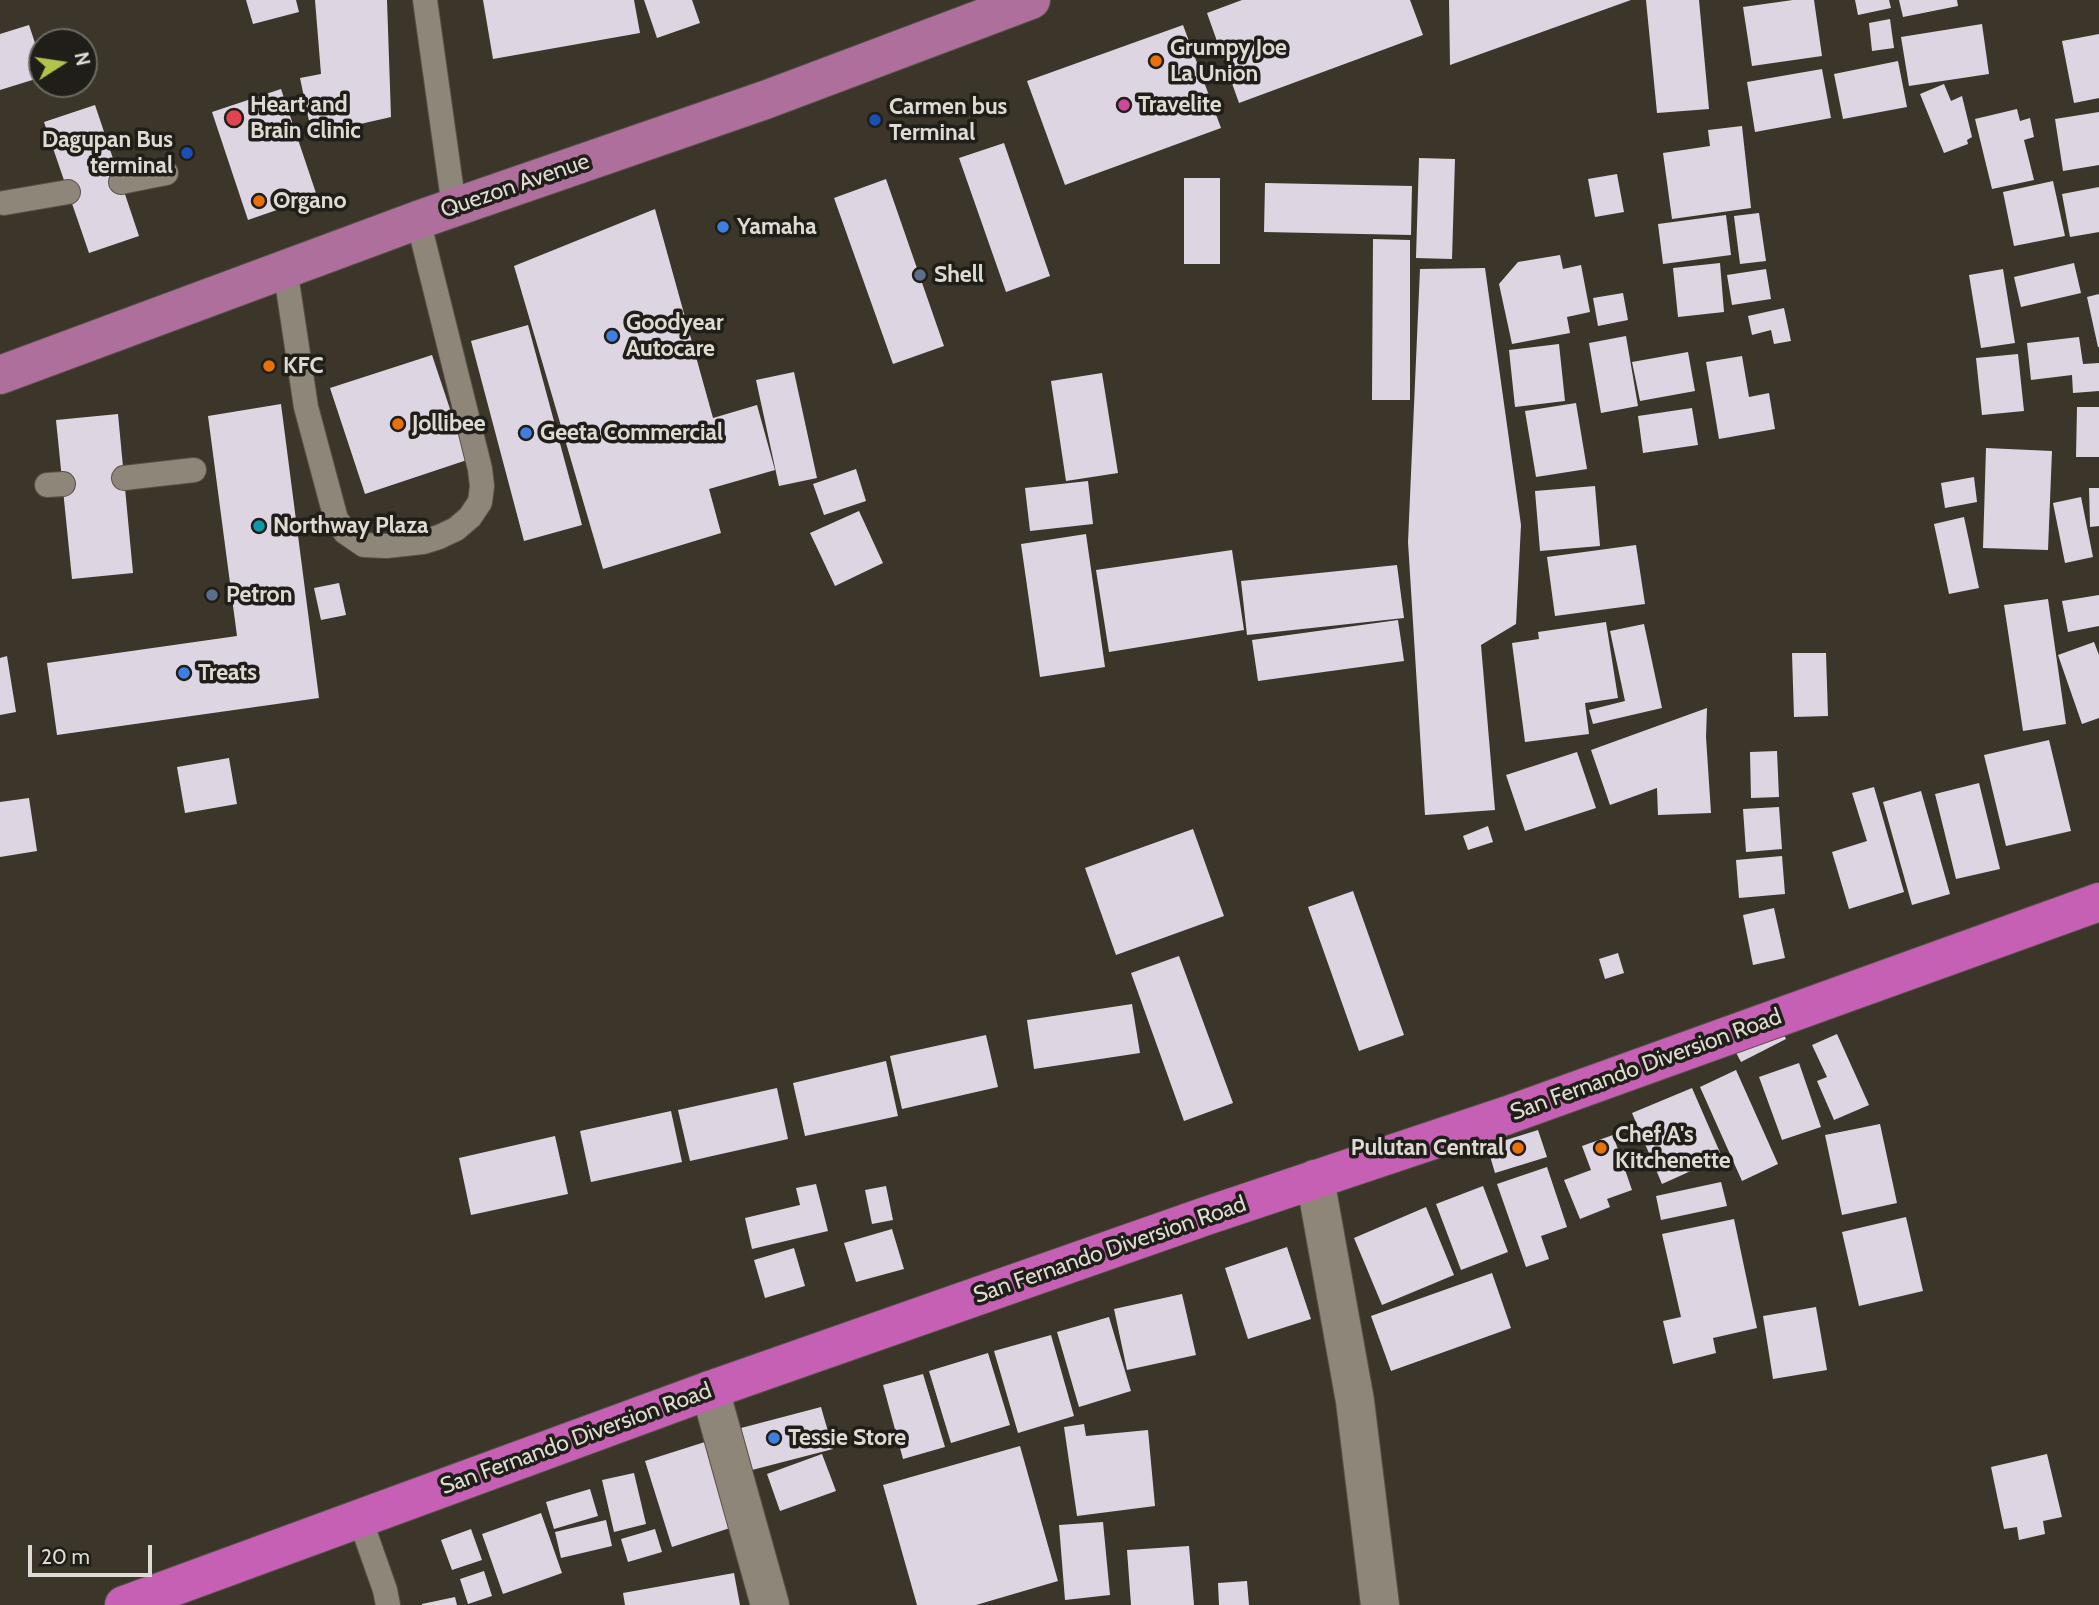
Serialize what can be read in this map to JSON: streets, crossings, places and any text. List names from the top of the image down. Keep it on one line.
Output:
{"streets":{"highway":["San Fernando Diversion Road"],"main road":["Quezon Avenue"]},"places":["Grumpy Joe La Union","Travelite","Heart and Brain Clinic","Carmen bus Terminal","Dagupan Bus terminal","Organo","Yamaha","Shell","Goodyear Autocare","KFC","Jollibee","Geeta Commercial","Northway Plaza","Petron","Treats","Pulutan Central","Chef A's Kitchenette","Tessie Store"],"scale_bar":"20 m","north":"right"}
